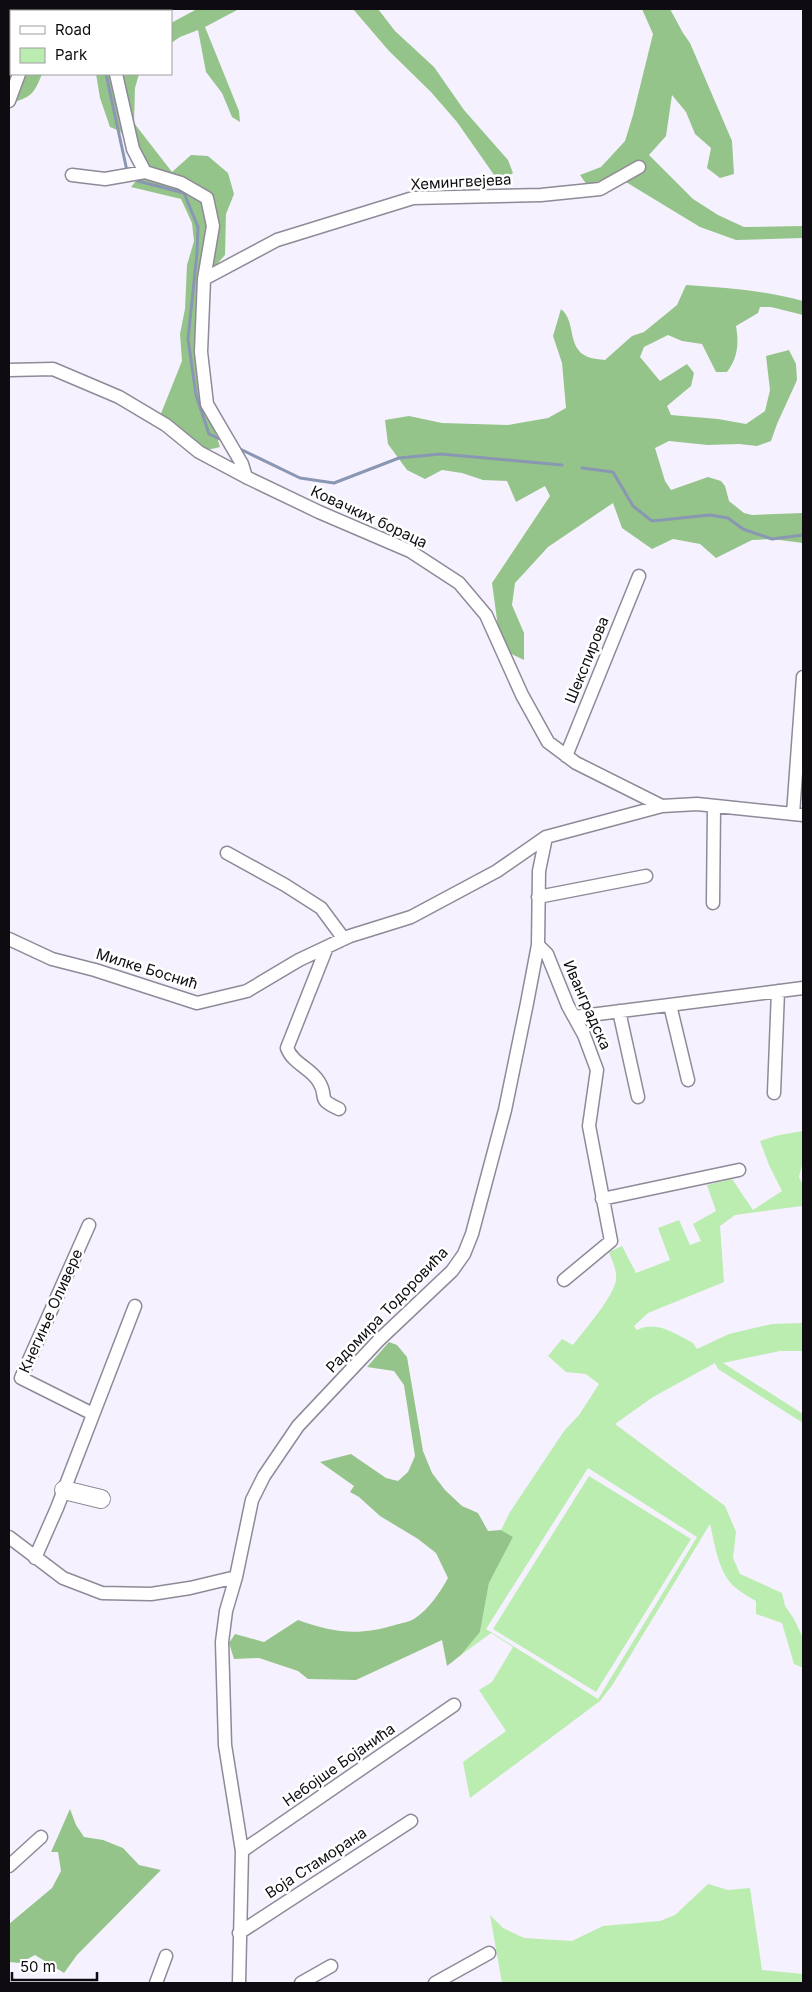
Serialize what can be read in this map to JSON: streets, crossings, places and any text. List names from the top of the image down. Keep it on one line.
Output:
{"streets":{"street":["Хемингвејева","Ковачких бораца","Шекспирова","Милке Боснић","Иванградска","Радомира Тодоровића","Кнегиње Оливере","Небојше Бојанића","Воја Стаморана"]},"crossings":[["Ковачких бораца","Шекспирова"],["Ковачких бораца","Милке Боснић"],["Ковачких бораца","Радомира Тодоровића"],["Милке Боснић","Радомира Тодоровића"],["Иванградска","Радомира Тодоровића"],["Радомира Тодоровића","Небојше Бојанића"],["Радомира Тодоровића","Воја Стаморана"]],"legend":["Road","Park"],"scale_bar":"50 m"}
